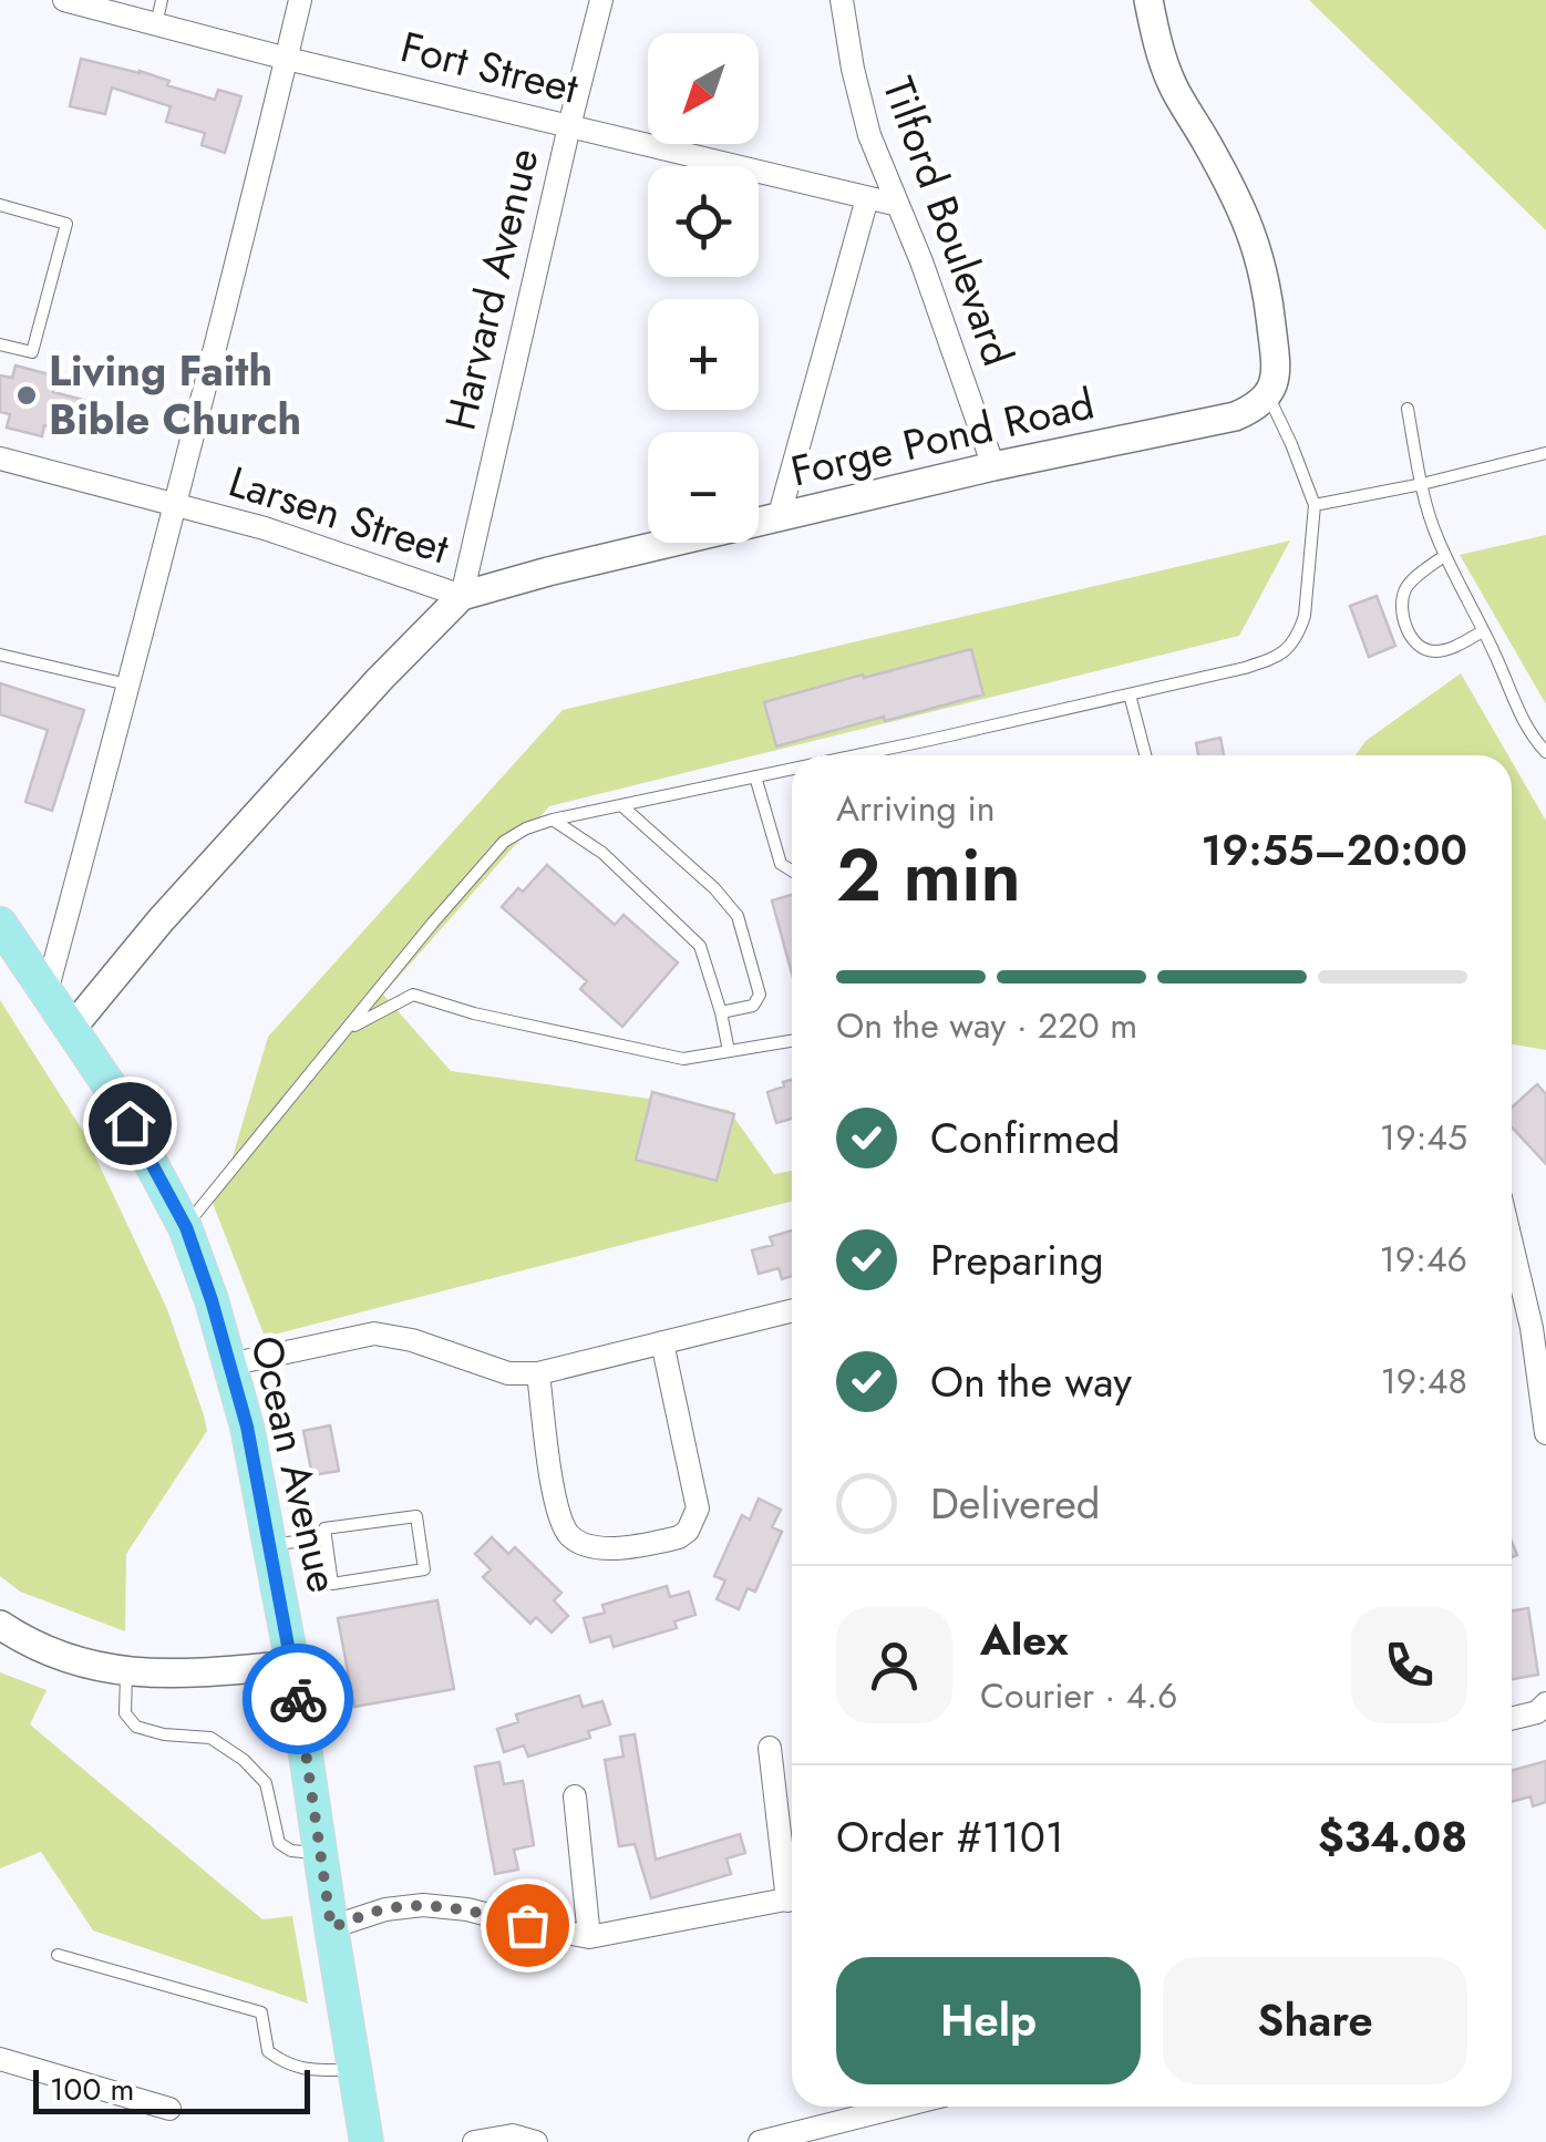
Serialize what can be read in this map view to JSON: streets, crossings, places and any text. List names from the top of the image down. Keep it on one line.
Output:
{"streets":{"main road":["Ocean Avenue"],"street":["Fort Street","Tilford Boulevard","Harvard Avenue","Forge Pond Road","Larsen Street"]},"crossings":[["Fort Street","Tilford Boulevard"],["Fort Street","Harvard Avenue"],["Tilford Boulevard","Forge Pond Road"],["Harvard Avenue","Forge Pond Road"],["Harvard Avenue","Larsen Street"],["Forge Pond Road","Larsen Street"],["Forge Pond Road","Ocean Avenue"]],"places":["Living Faith Bible Church"],"scale_bar":"100 m","north":"bottom left","page":{"map_buttons":["+","−"],"heading":["2 min","Arriving in","19:55–20:00"],"panel":["Alex","Courier · 4.6","Order #1101","$34.08"],"bar":"On the way · 220 m","list":[["Confirmed","19:45"],["Preparing","19:46"],["On the way","19:48"],"Delivered"],"buttons":["Help","Share"],"scale":"100 m"}}
